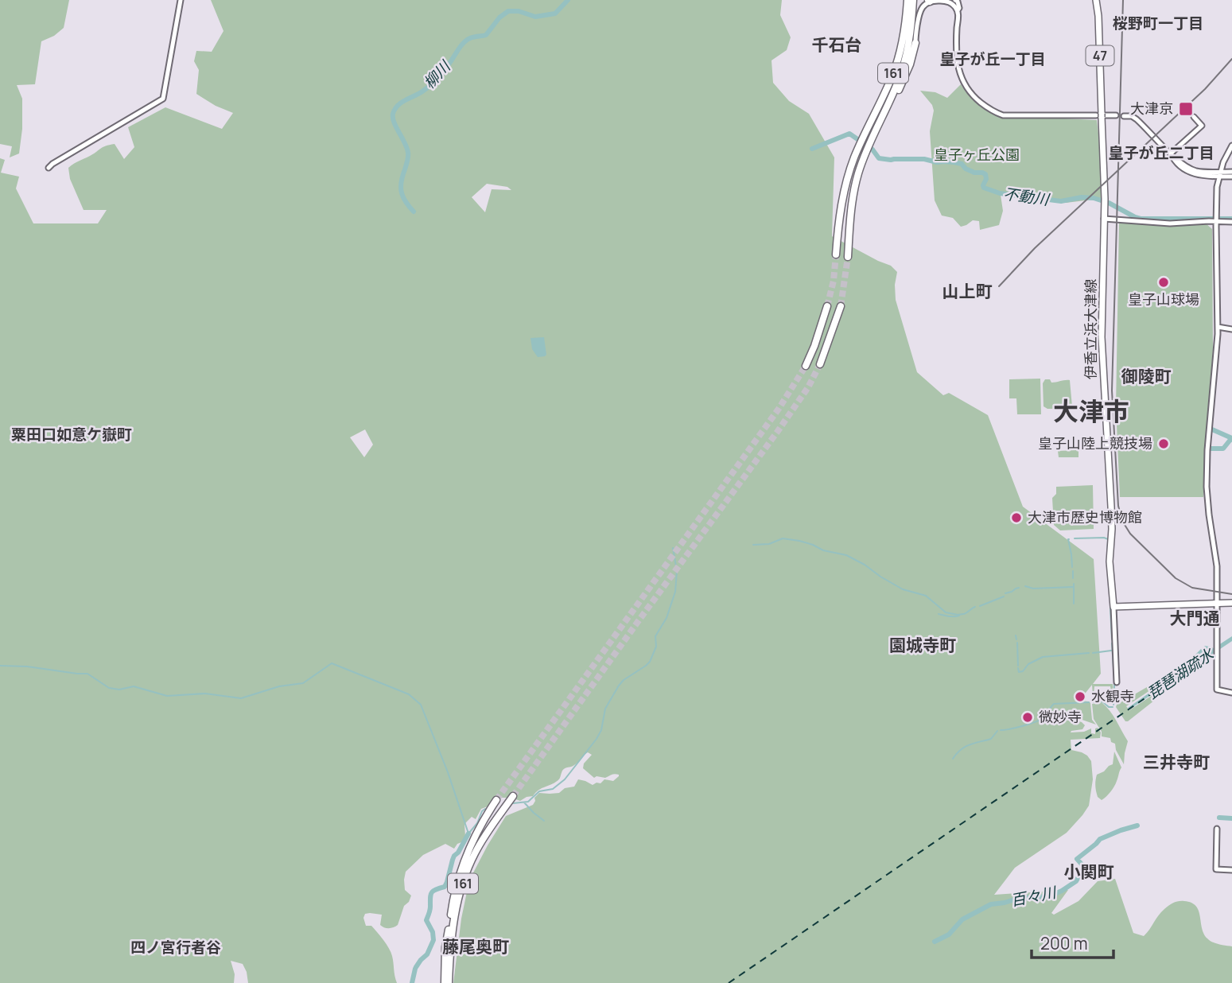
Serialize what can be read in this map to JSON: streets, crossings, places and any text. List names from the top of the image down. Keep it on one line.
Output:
{"streets":{"highway":["161"],"main road":["47","伊香立浜大津線"]},"districts":["桜野町一丁目","千石台","皇子が丘一丁目","皇子が丘二丁目","山上町","御陵町","大津市","粟田口如意ケ嶽町","大門通","園城寺町","三井寺町","小関町","四ノ宮行者谷","藤尾奥町"],"water":["柳川","不動川","琵琶湖疏水","百々川"],"parks":["皇子ヶ丘公園"],"places":{"transit":["大津京"],"other":["皇子山球場","皇子山陸上競技場","大津市歴史博物館","水観寺","微妙寺"]},"scale_bar":"200 m"}
